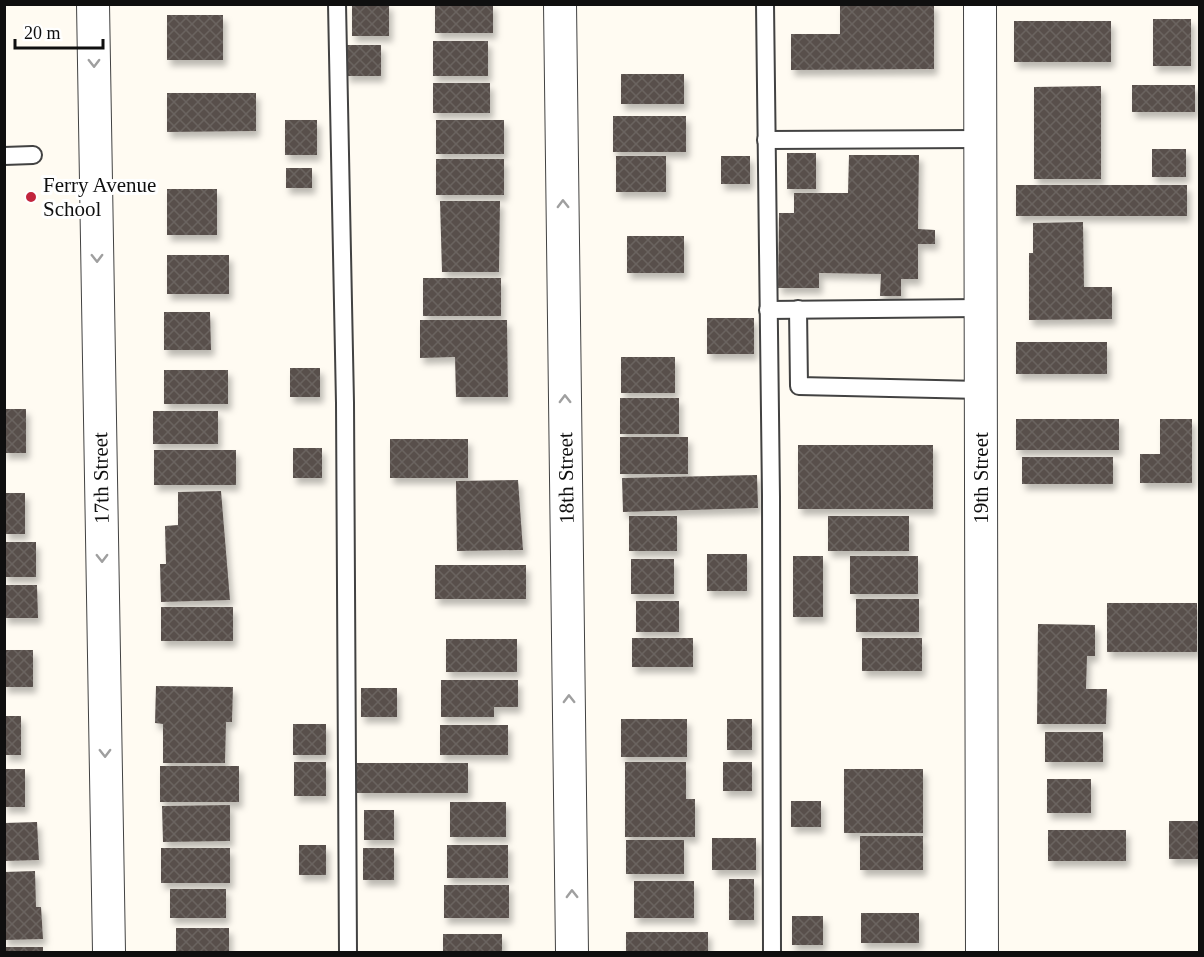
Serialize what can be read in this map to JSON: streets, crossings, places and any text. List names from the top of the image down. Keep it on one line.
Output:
{"streets":{"street":["17th Street","18th Street","19th Street"]},"one_way":["17th Street","18th Street"],"places":["Ferry Avenue School"],"scale_bar":"20 m"}
